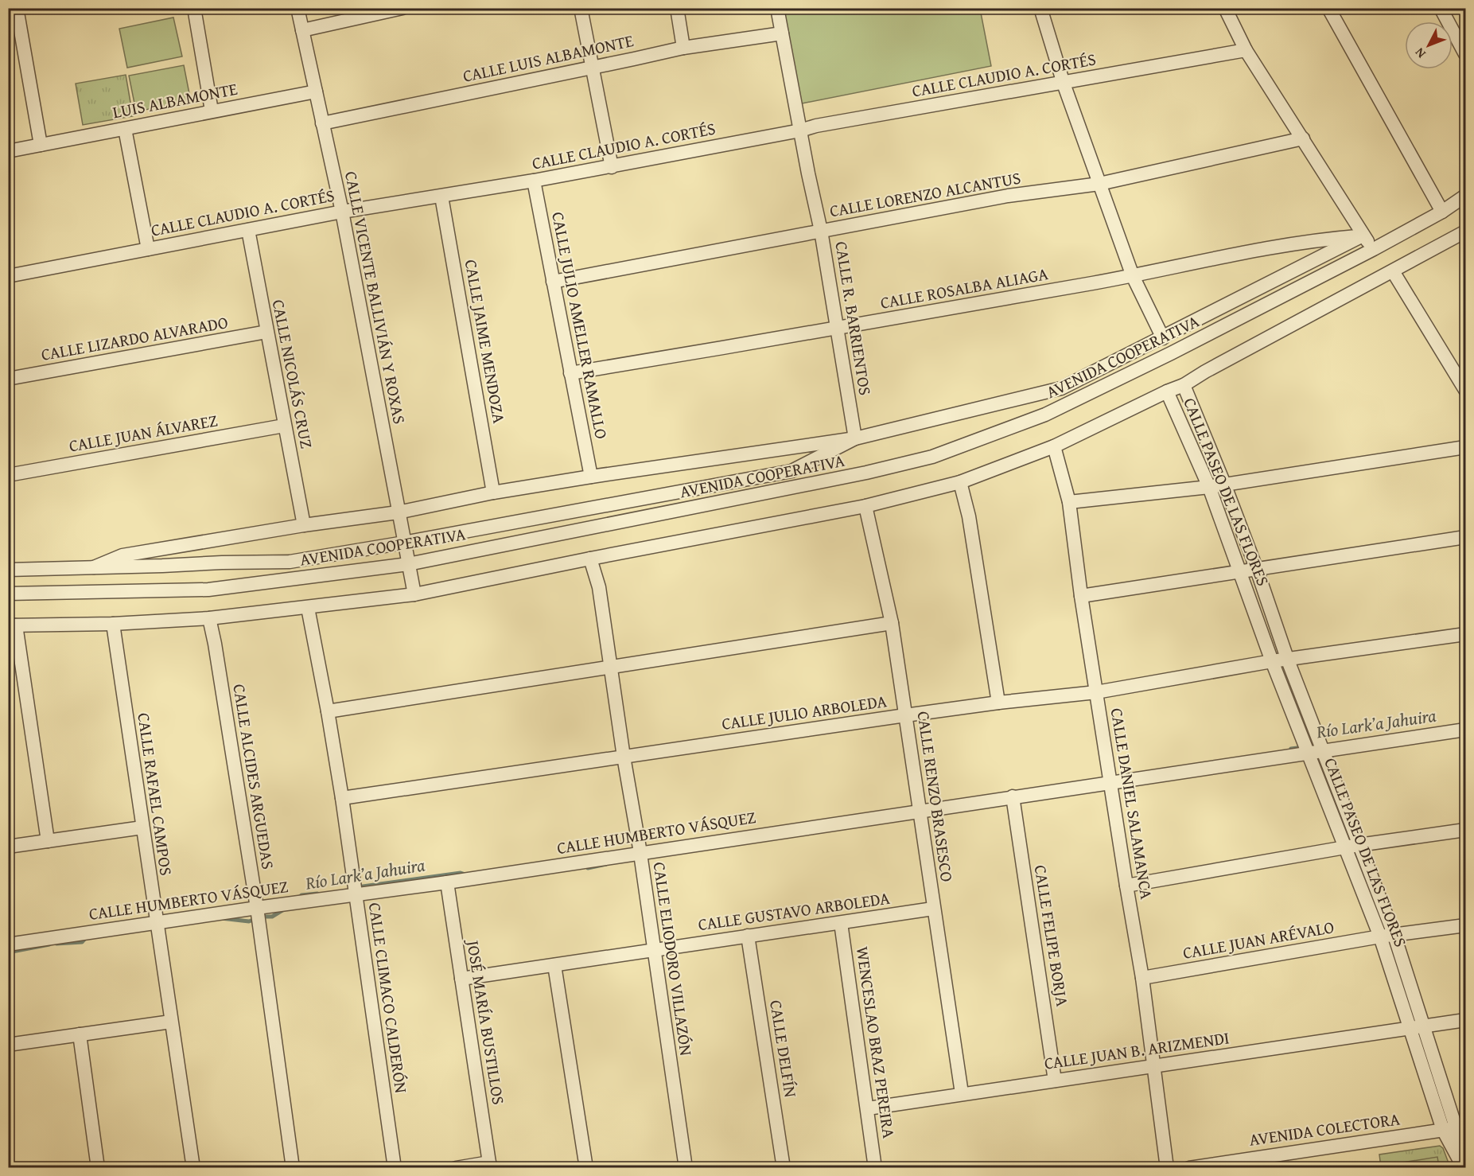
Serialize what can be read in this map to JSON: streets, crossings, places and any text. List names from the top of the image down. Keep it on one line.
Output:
{"streets":{"street":["CALLE LUIS ALBAMONTE","CALLE CLAUDIO A. CORTÉS","LUIS ALBAMONTE","CALLE LORENZO ALCANTUS","CALLE ROSALBA ALIAGA","CALLE VICENTE BALLIVIÁN Y ROXAS","CALLE R. BARRIENTOS","CALLE JULIO AMELLER RAMALLO","CALLE LIZARDO ALVARADO","CALLE JAIME MENDOZA","AVENIDA COOPERATIVA","CALLE NICOLÁS CRUZ","CALLE JUAN ÁLVAREZ","CALLE PASEO DE LAS FLORES","CALLE JULIO ARBOLEDA","CALLE ALCIDES ARGUEDAS","CALLE RAFAEL CAMPOS","CALLE RENZO BRASESCO","CALLE DANIEL SALAMANCA","CALLE HUMBERTO VÁSQUEZ","CALLE GUSTAVO ARBOLEDA","CALLE FELIPE BORJA","CALLE JUAN ARÉVALO","CALLE ELIODORO VILLAZÓN","CALLE CLIMACO CALDERÓN","JOSÉ MARÍA BUSTILLOS","WENCESLAO BRAZ PEREIRA","CALLE DELFÍN","CALLE JUAN B. ARIZMENDI","AVENIDA COLECTORA"]},"crossings":[["CALLE LUIS ALBAMONTE","CALLE VICENTE BALLIVIÁN Y ROXAS"],["CALLE LUIS ALBAMONTE","CALLE R. BARRIENTOS"],["CALLE CLAUDIO A. CORTÉS","CALLE VICENTE BALLIVIÁN Y ROXAS"],["CALLE CLAUDIO A. CORTÉS","CALLE R. BARRIENTOS"],["CALLE CLAUDIO A. CORTÉS","CALLE JULIO AMELLER RAMALLO"],["CALLE CLAUDIO A. CORTÉS","CALLE JAIME MENDOZA"],["CALLE CLAUDIO A. CORTÉS","CALLE NICOLÁS CRUZ"],["LUIS ALBAMONTE","CALLE VICENTE BALLIVIÁN Y ROXAS"],["CALLE LORENZO ALCANTUS","CALLE R. BARRIENTOS"],["CALLE LORENZO ALCANTUS","CALLE JULIO AMELLER RAMALLO"],["CALLE ROSALBA ALIAGA","CALLE R. BARRIENTOS"],["CALLE ROSALBA ALIAGA","CALLE JULIO AMELLER RAMALLO"],["CALLE VICENTE BALLIVIÁN Y ROXAS","AVENIDA COOPERATIVA"],["CALLE LIZARDO ALVARADO","CALLE NICOLÁS CRUZ"],["CALLE NICOLÁS CRUZ","CALLE JUAN ÁLVAREZ"],["CALLE PASEO DE LAS FLORES","CALLE JULIO ARBOLEDA"],["CALLE PASEO DE LAS FLORES","CALLE HUMBERTO VÁSQUEZ"],["CALLE PASEO DE LAS FLORES","CALLE JUAN ARÉVALO"],["CALLE PASEO DE LAS FLORES","CALLE JUAN B. ARIZMENDI"],["CALLE PASEO DE LAS FLORES","AVENIDA COLECTORA"],["CALLE JULIO ARBOLEDA","CALLE RENZO BRASESCO"],["CALLE JULIO ARBOLEDA","CALLE DANIEL SALAMANCA"],["CALLE JULIO ARBOLEDA","CALLE ELIODORO VILLAZÓN"],["CALLE JULIO ARBOLEDA","CALLE CLIMACO CALDERÓN"],["CALLE ALCIDES ARGUEDAS","CALLE HUMBERTO VÁSQUEZ"],["CALLE RAFAEL CAMPOS","CALLE HUMBERTO VÁSQUEZ"],["CALLE RENZO BRASESCO","CALLE HUMBERTO VÁSQUEZ"],["CALLE RENZO BRASESCO","CALLE GUSTAVO ARBOLEDA"],["CALLE RENZO BRASESCO","CALLE JUAN B. ARIZMENDI"],["CALLE DANIEL SALAMANCA","CALLE HUMBERTO VÁSQUEZ"],["CALLE DANIEL SALAMANCA","CALLE JUAN ARÉVALO"],["CALLE DANIEL SALAMANCA","CALLE JUAN B. ARIZMENDI"],["CALLE HUMBERTO VÁSQUEZ","CALLE FELIPE BORJA"],["CALLE HUMBERTO VÁSQUEZ","CALLE ELIODORO VILLAZÓN"],["CALLE HUMBERTO VÁSQUEZ","CALLE CLIMACO CALDERÓN"],["CALLE HUMBERTO VÁSQUEZ","JOSÉ MARÍA BUSTILLOS"],["CALLE GUSTAVO ARBOLEDA","CALLE ELIODORO VILLAZÓN"],["CALLE GUSTAVO ARBOLEDA","JOSÉ MARÍA BUSTILLOS"],["CALLE GUSTAVO ARBOLEDA","WENCESLAO BRAZ PEREIRA"],["CALLE GUSTAVO ARBOLEDA","CALLE DELFÍN"],["CALLE FELIPE BORJA","CALLE JUAN B. ARIZMENDI"],["WENCESLAO BRAZ PEREIRA","CALLE JUAN B. ARIZMENDI"]],"water":["Río Lark’a Jahuira"],"north":"bottom left"}
